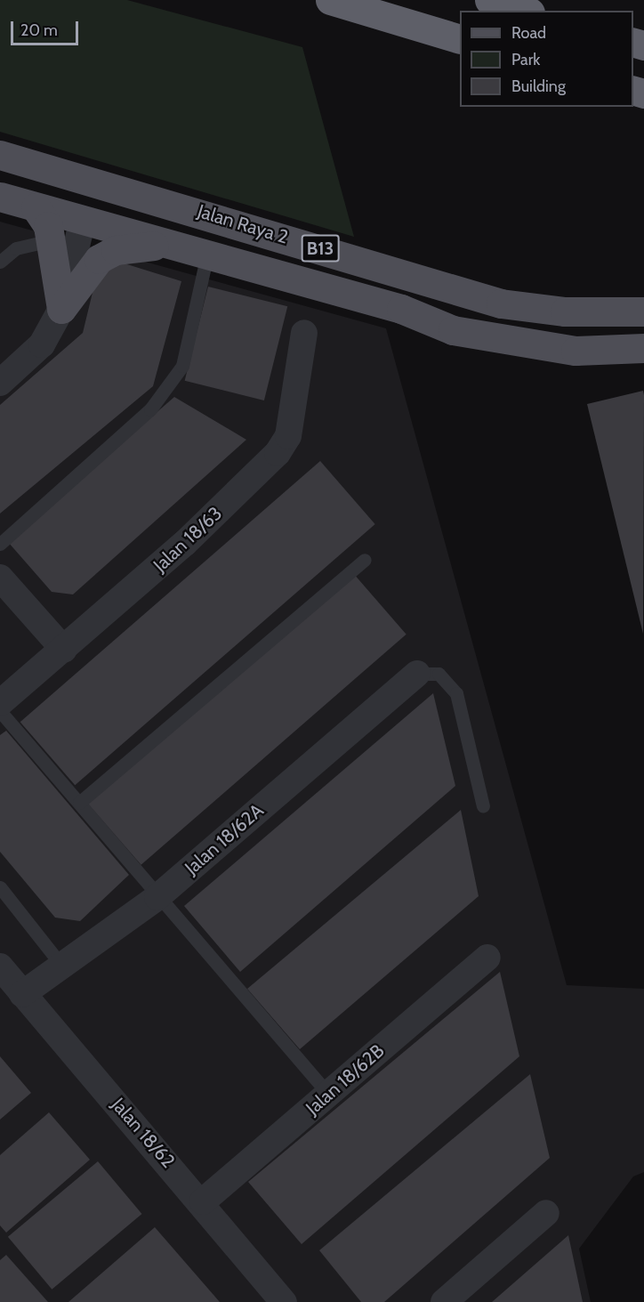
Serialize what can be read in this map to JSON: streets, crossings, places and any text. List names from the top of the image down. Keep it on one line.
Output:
{"streets":{"main road":["Jalan Raya 2","B13"],"street":["Jalan 18/63","Jalan 18/62A","Jalan 18/62B","Jalan 18/62"]},"crossings":[["Jalan 18/62A","Jalan 18/62"],["Jalan 18/62B","Jalan 18/62"]],"legend":["Road","Park","Building"],"scale_bar":"20 m"}
